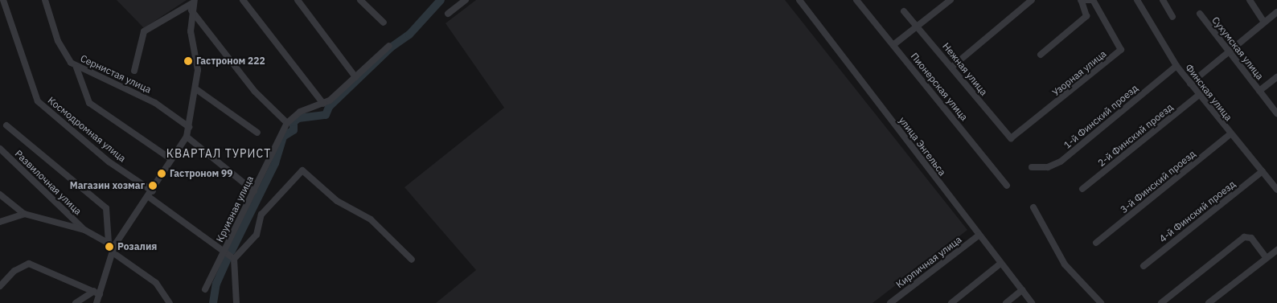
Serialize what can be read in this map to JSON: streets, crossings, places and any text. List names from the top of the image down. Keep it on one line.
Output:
{"streets":{"street":["Сухумская улица","Нежная улица","Узорная улица","Сернистая улица","Пионерская улица","Финская улица","1-й Финский проезд","Космодромная улица","2-й Финский проезд","улица Энгельса","3-й Финский проезд","Развилочная улица","Круизная улица","4-й Финский проезд","Кирпичная улица"]},"crossings":[["Нежная улица","Узорная улица"],["Финская улица","1-й Финский проезд"],["Финская улица","2-й Финский проезд"],["Финская улица","3-й Финский проезд"],["Финская улица","4-й Финский проезд"],["Космодромная улица","Круизная улица"],["улица Энгельса","Кирпичная улица"]],"districts":["КВАРТАЛ ТУРИСТ"],"places":["Гастроном 222","Гастроном 99","Магазин хозмаг","Розалия"]}
